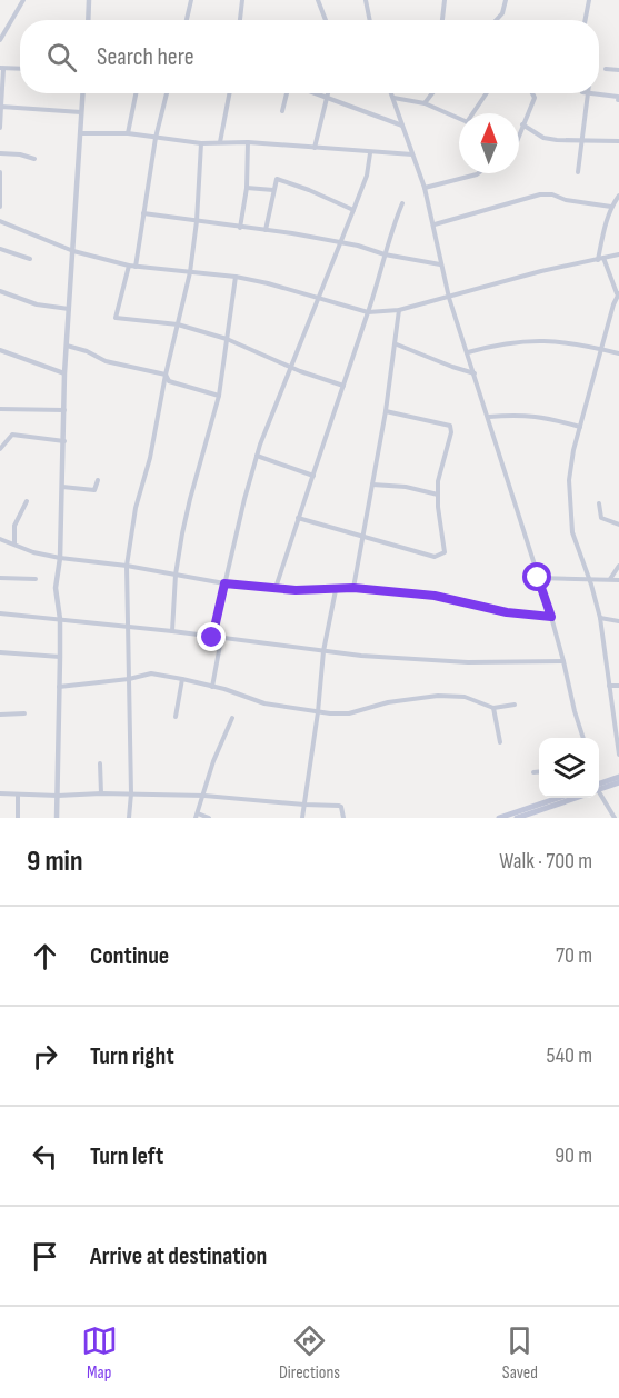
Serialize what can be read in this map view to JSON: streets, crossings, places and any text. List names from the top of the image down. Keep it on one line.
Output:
{"north":"top","page":{"search":"Search here","heading":["9 min","Walk · 700 m"],"list":[["Continue","70 m"],["Turn right","540 m"],["Turn left","90 m"],"Arrive at destination"],"nav":["Map","Directions","Saved"]}}
